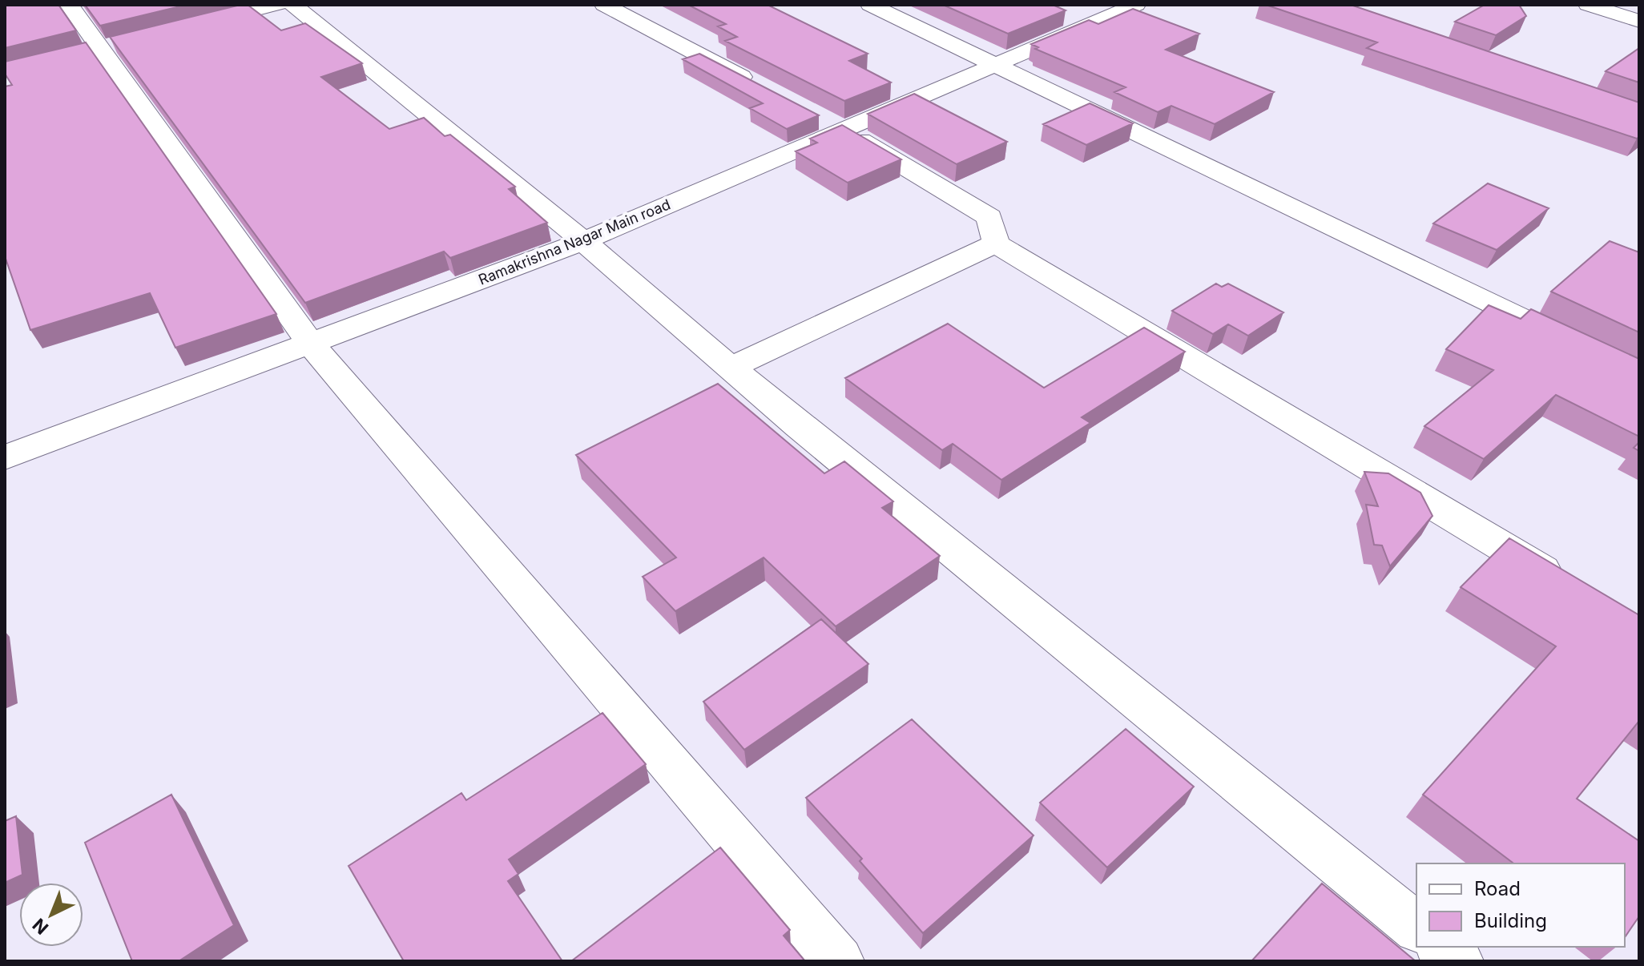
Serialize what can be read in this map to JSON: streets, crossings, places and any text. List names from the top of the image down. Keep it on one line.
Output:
{"streets":{"street":["Ramakrishna Nagar Main road"]},"legend":["Road","Building"],"north":"bottom left"}
